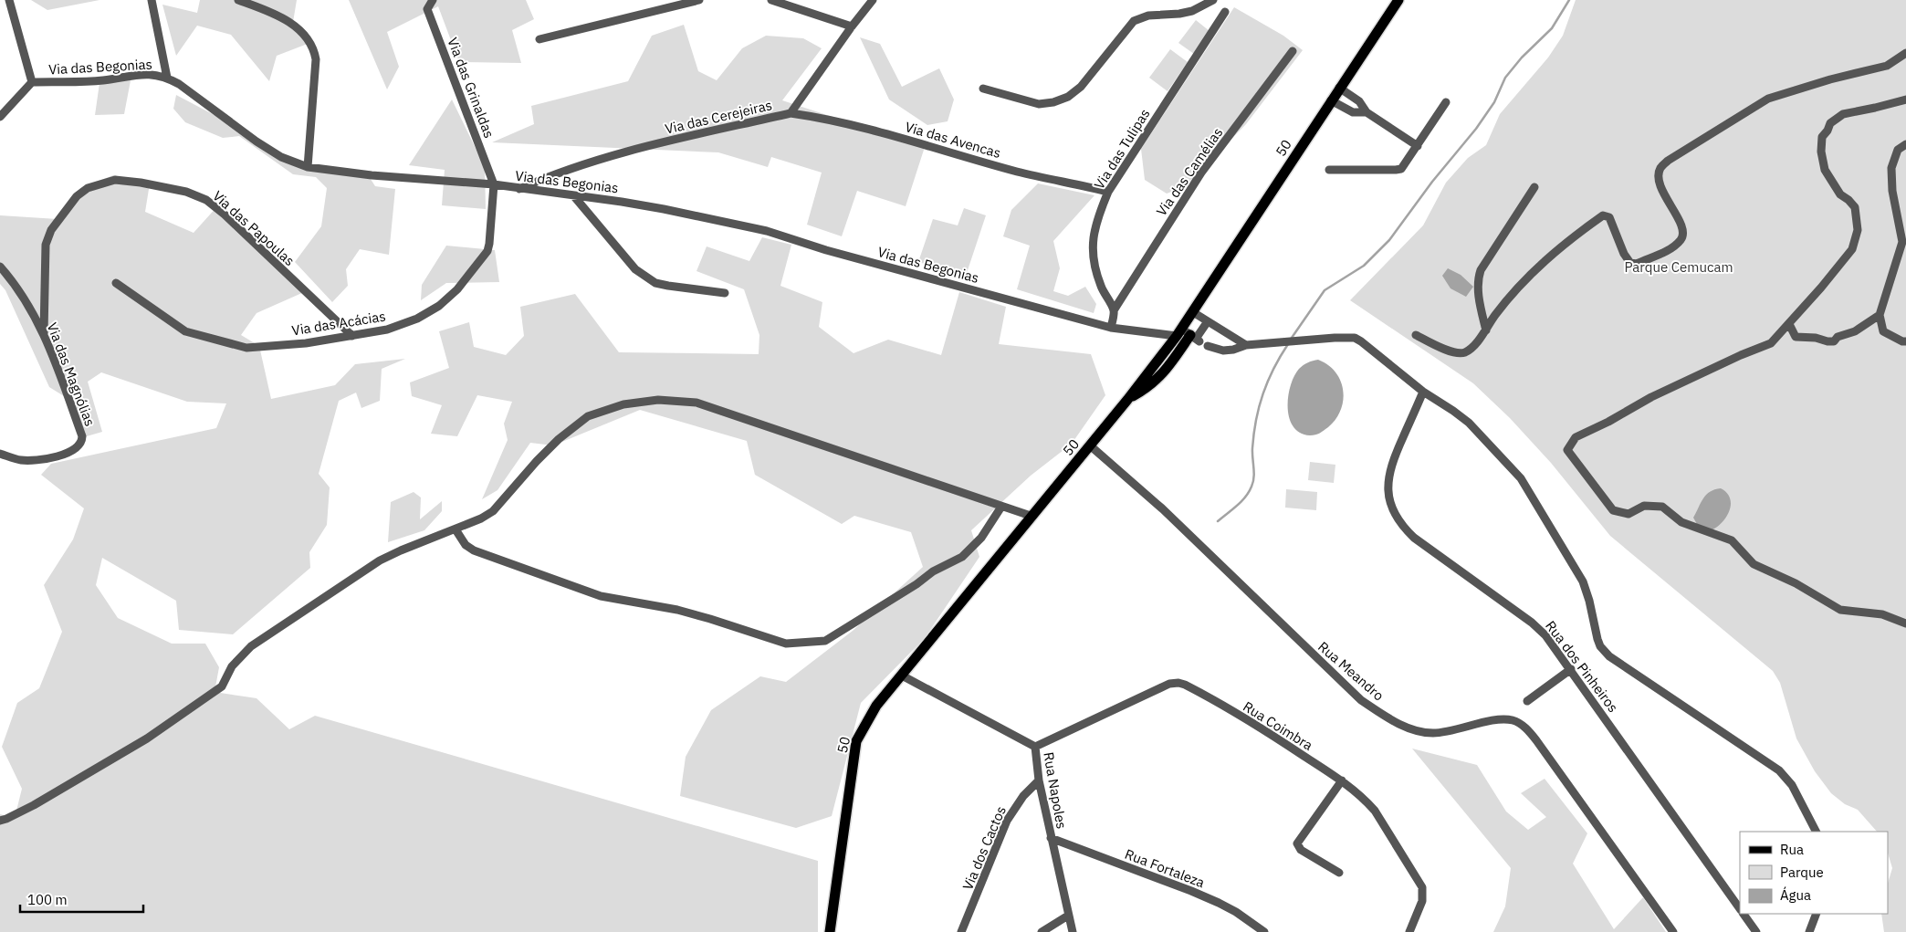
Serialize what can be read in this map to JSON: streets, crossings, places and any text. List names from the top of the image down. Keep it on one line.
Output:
{"streets":{"main road":["50"],"street":["Via das Begonias","Via das Grinaldas","Via das Cerejeiras","Via das Avencas","Via das Tulipas","Via das Camélias","Via das Papoulas","Via das Acácias","Via das Magnólias","Rua dos Pinheiros","Rua Meandro","Rua Coimbra","Rua Napoles","Via dos Cactos","Rua Fortaleza"]},"crossings":[["Via das Begonias","Via das Grinaldas"],["Via das Begonias","Via das Cerejeiras"],["Via das Begonias","Via das Acácias"],["Via das Grinaldas","Via das Acácias"],["Via das Cerejeiras","Via das Avencas"],["Via das Avencas","Via das Tulipas"],["50","Rua Meandro"],["50","Rua Napoles"],["Via das Tulipas","Via das Camélias"],["Via das Papoulas","Via das Acácias"],["Via das Papoulas","Via das Magnólias"],["Rua Coimbra","Rua Napoles"],["Rua Napoles","Via dos Cactos"],["Rua Napoles","Rua Fortaleza"]],"parks":["Parque Cemucam"],"legend":["Rua","Parque","Água"],"scale_bar":"100 m"}
